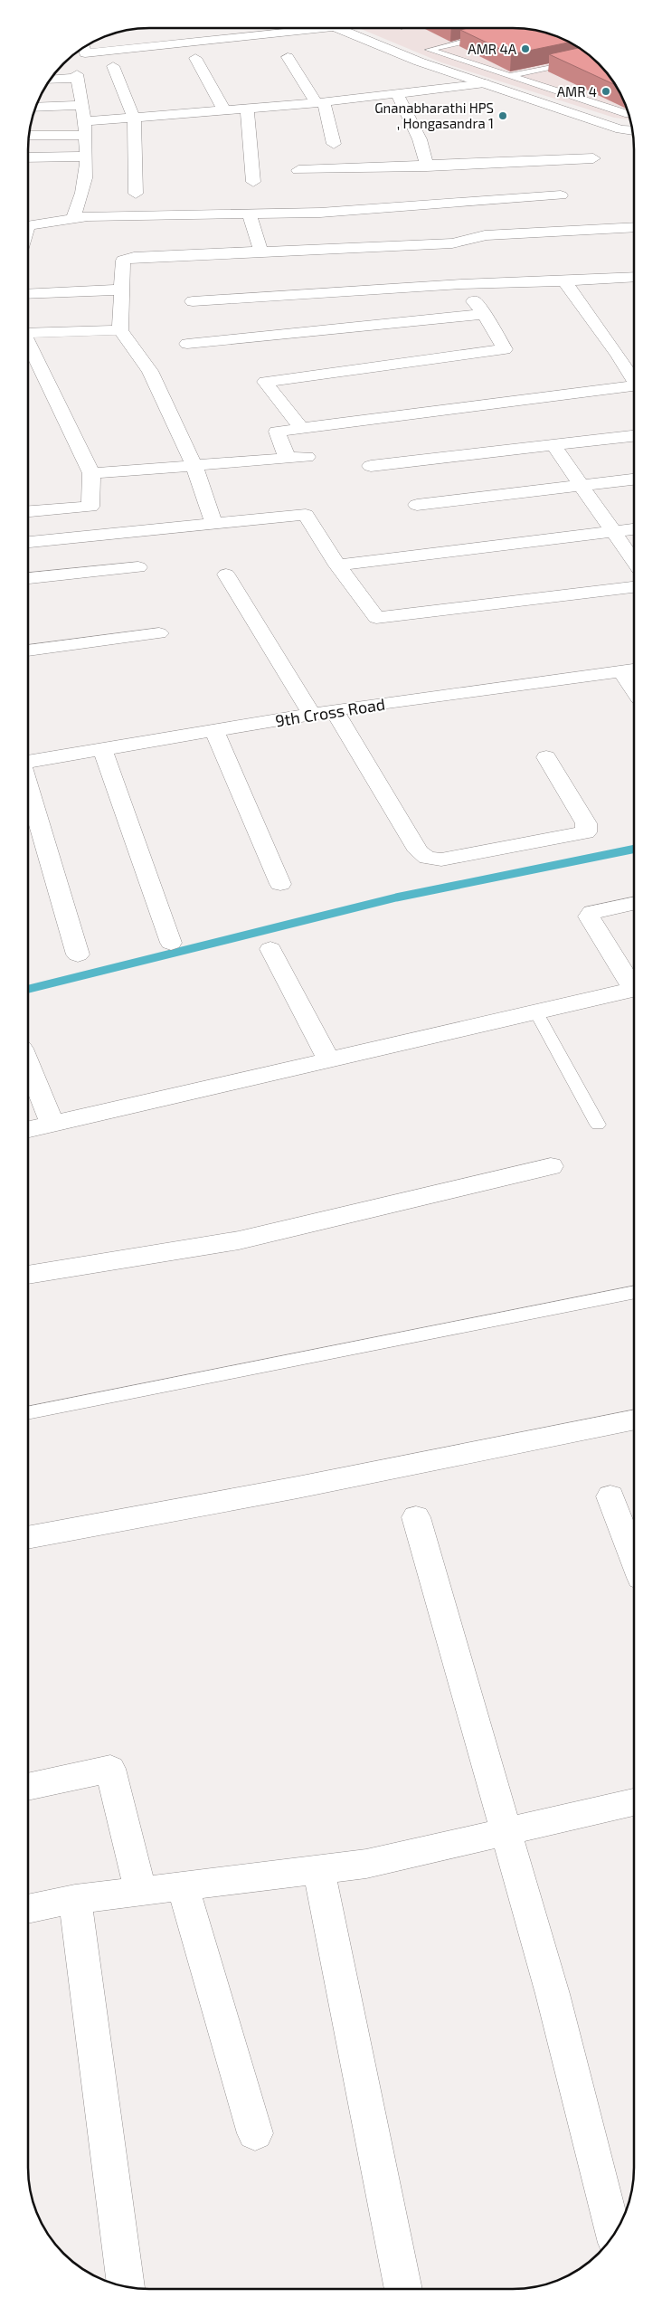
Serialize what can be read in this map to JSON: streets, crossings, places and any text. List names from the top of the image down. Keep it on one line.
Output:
{"streets":{"street":["9th Cross Road"]},"places":["AMR 4A","AMR 4","Gnanabharathi HPS , Hongasandra 1"]}
